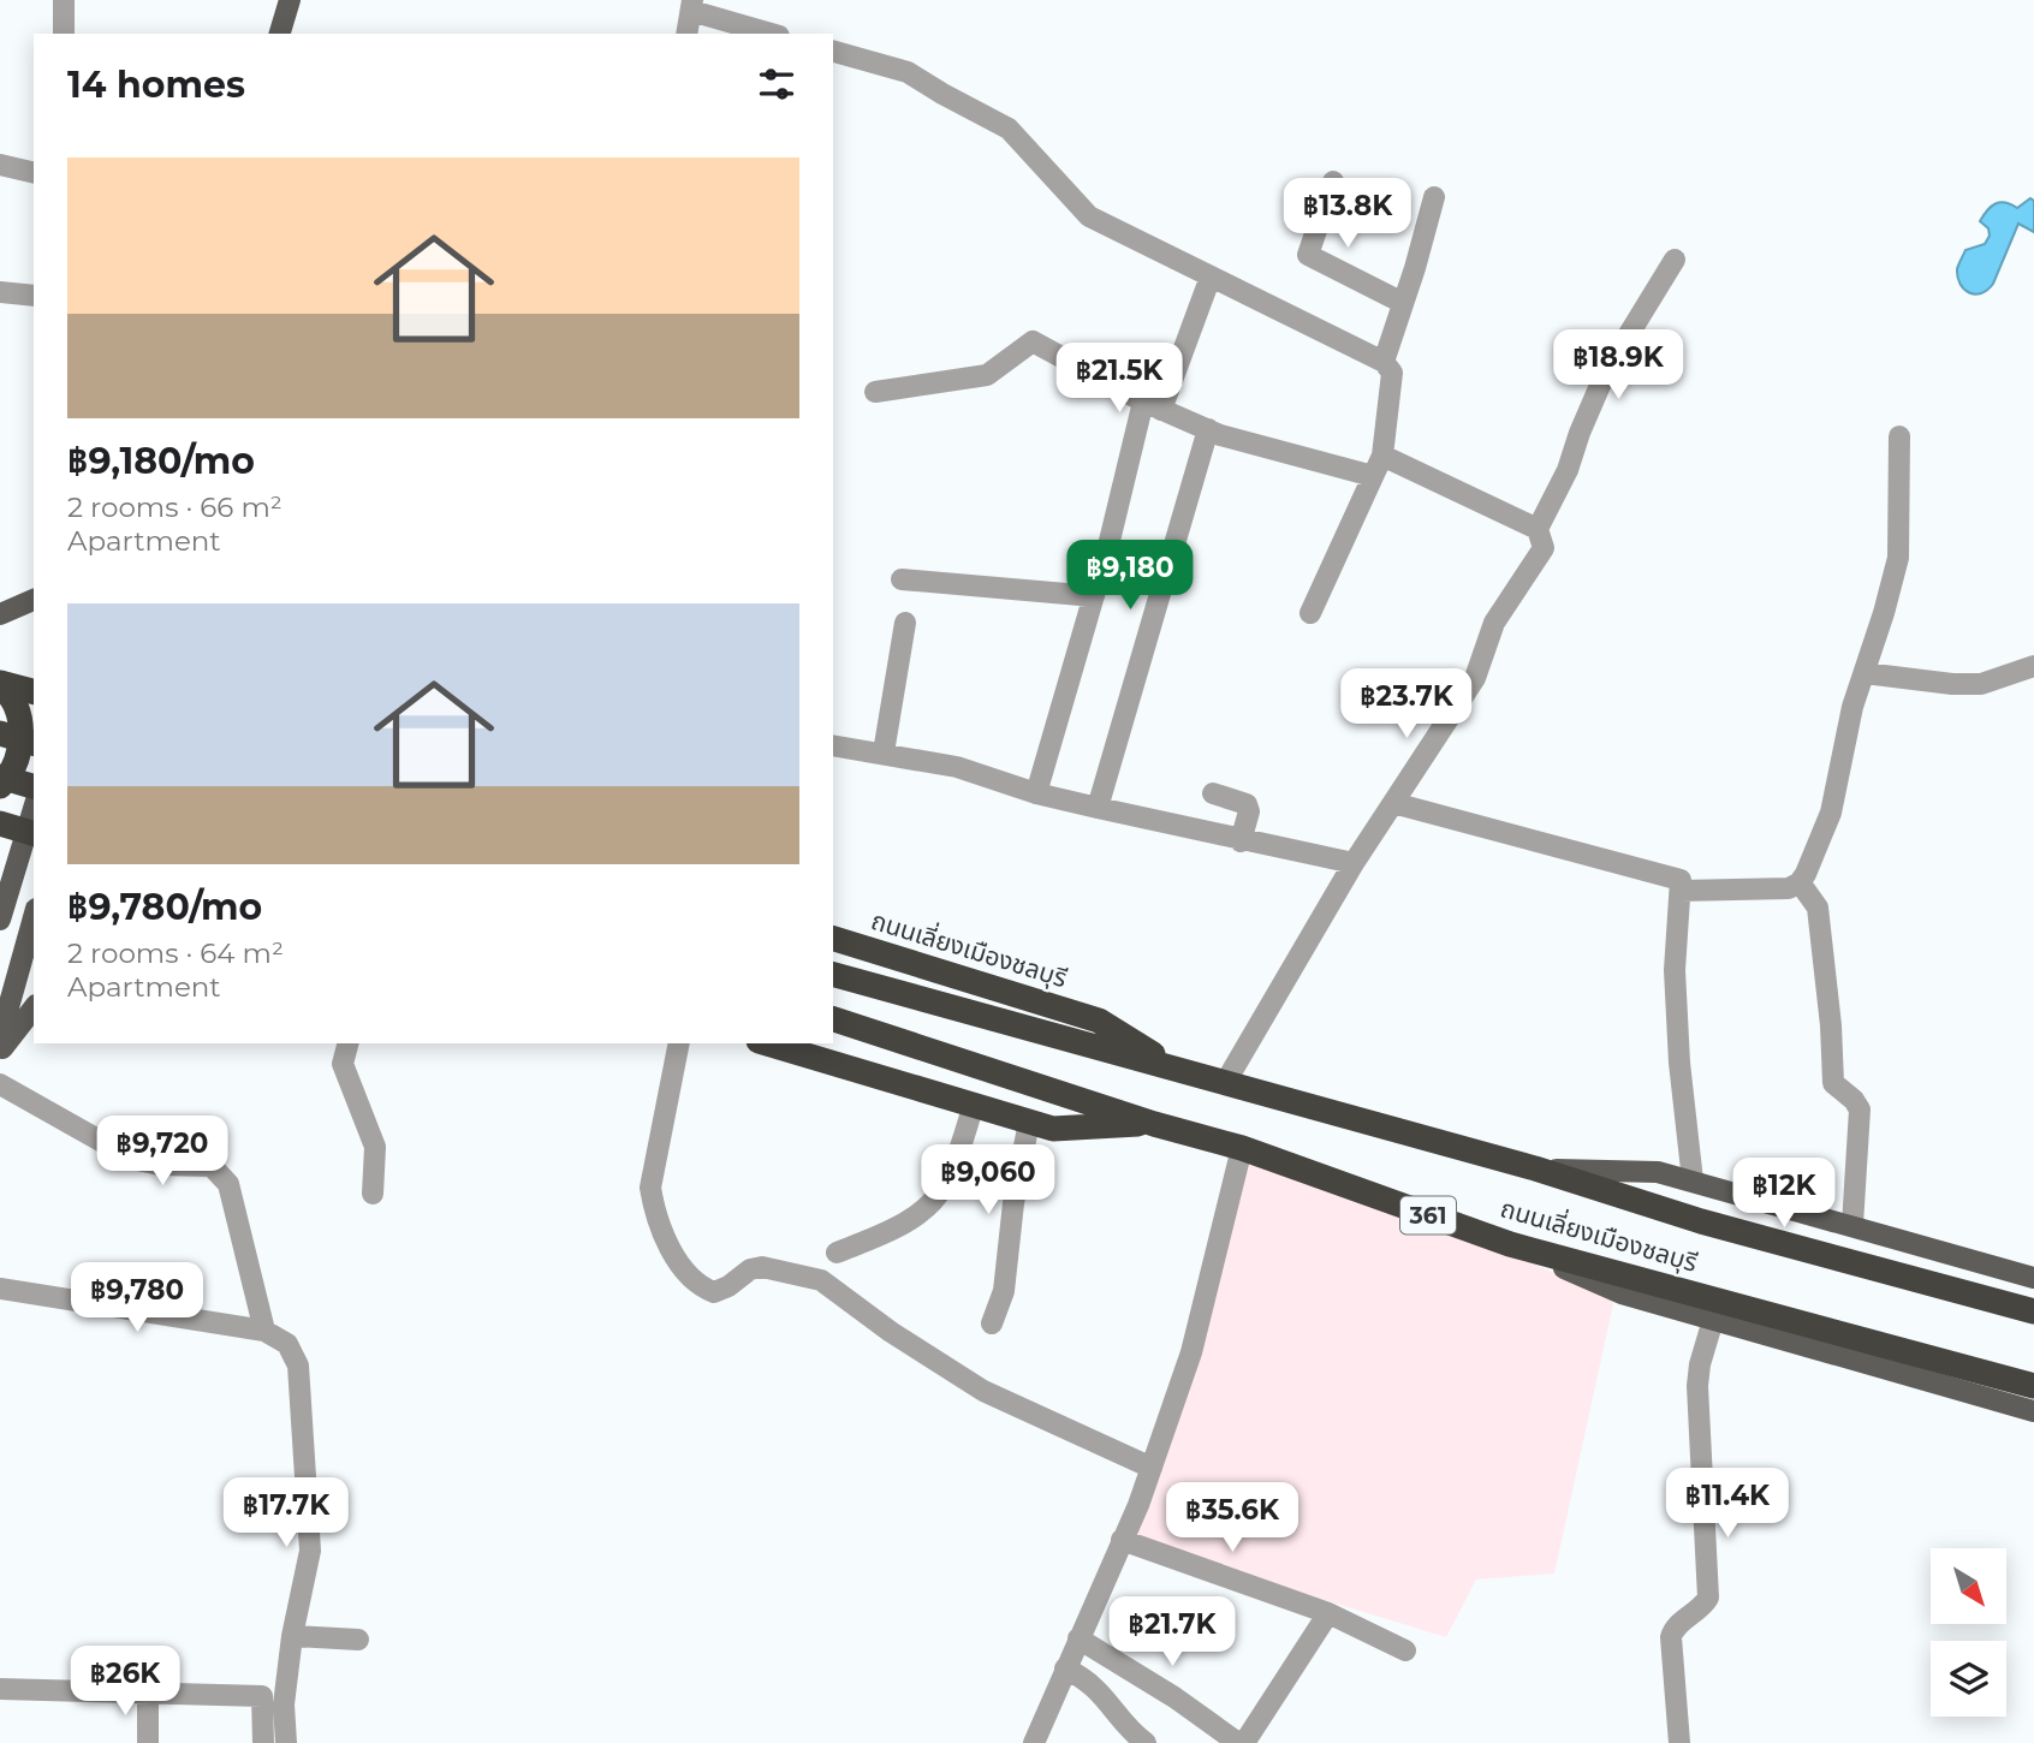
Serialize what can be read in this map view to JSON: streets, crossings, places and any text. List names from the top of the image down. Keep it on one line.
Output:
{"streets":{"highway":["ถนนเลี่ยงเมืองชลบุรี","361"]},"crossings":[["ถนนเลี่ยงเมืองชลบุรี","361"]],"north":"bottom right","page":{"heading":"14 homes","list":[{"name":"฿9,180/mo","note":"2 rooms · 66 m² · Apartment"},{"name":"฿9,780/mo","note":"2 rooms · 64 m² · Apartment"}],"price":["฿13.8K","฿18.9K","฿21.5K","฿9,180","฿23.7K","฿9,720","฿9,060","฿12K","฿9,780","฿11.4K","฿17.7K","฿35.6K","฿21.7K","฿26K"]}}
